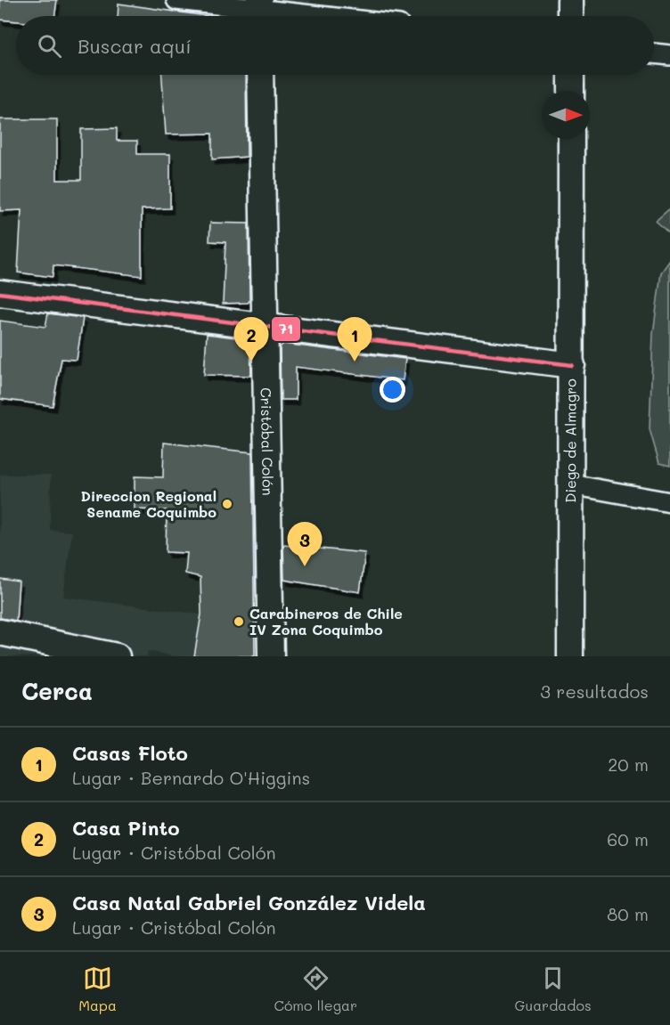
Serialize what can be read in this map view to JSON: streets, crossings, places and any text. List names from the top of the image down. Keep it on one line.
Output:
{"streets":{"street":["Cristóbal Colón","Diego de Almagro"]},"places":["Direccion Regional Sename Coquimbo","Carabineros de Chile IV Zona Coquimbo"],"lines":["transit line 71"],"north":"right","page":{"search":"Buscar aquí","pins":["1","2","3"],"heading":["Cerca","3 resultados"],"list":[{"mark":"1","name":"Casas Floto","note":"Lugar · Bernardo O'Higgins","value":"20 m"},{"mark":"2","name":"Casa Pinto","note":"Lugar · Cristóbal Colón","value":"60 m"},{"mark":"3","name":"Casa Natal Gabriel González Videla","note":"Lugar · Cristóbal Colón","value":"80 m"}],"nav":["Mapa","Cómo llegar","Guardados"]}}
